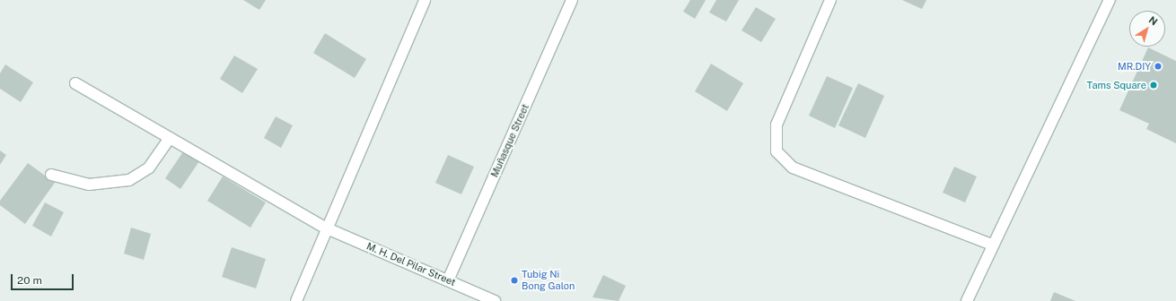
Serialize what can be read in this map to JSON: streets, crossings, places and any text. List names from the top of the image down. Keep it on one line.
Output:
{"streets":{"street":["Muñasque Street","M. H. Del Pilar Street"]},"crossings":[["Muñasque Street","M. H. Del Pilar Street"]],"places":["MR.DIY","Tams Square","Tubig Ni Bong Galon"],"scale_bar":"20 m","north":"top right"}
